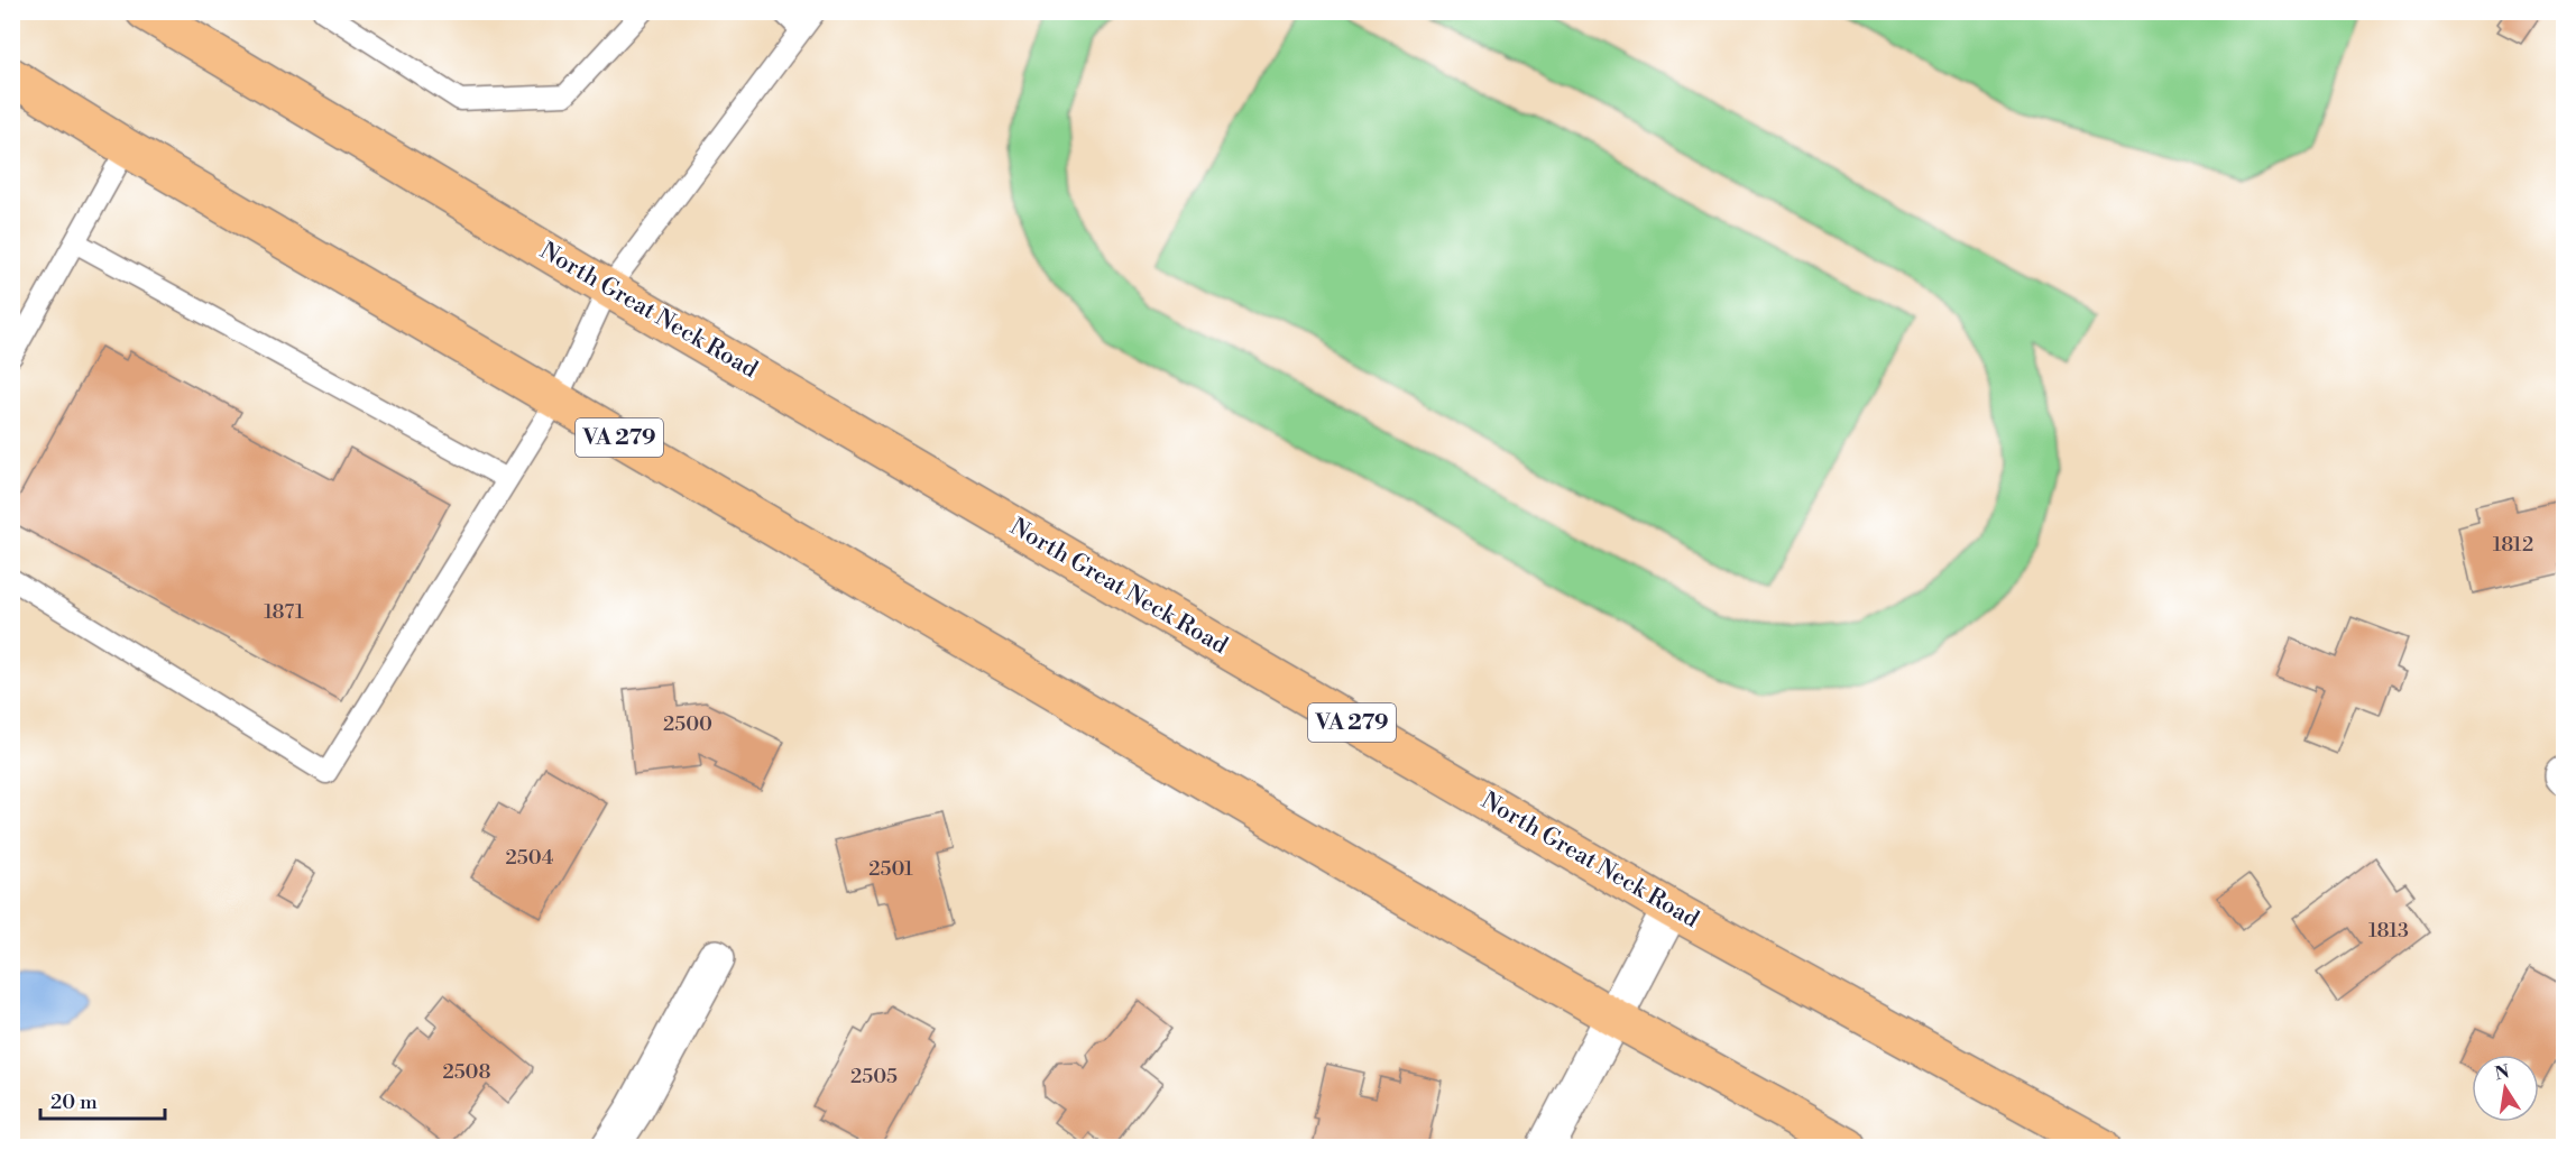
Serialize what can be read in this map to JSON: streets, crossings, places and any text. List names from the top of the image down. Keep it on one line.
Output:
{"streets":{"main road":["North Great Neck Road","VA 279"]},"house_numbers":["1812","1871","2500","2504","2501","1813","2508","2505"],"scale_bar":"20 m","north":"top"}
